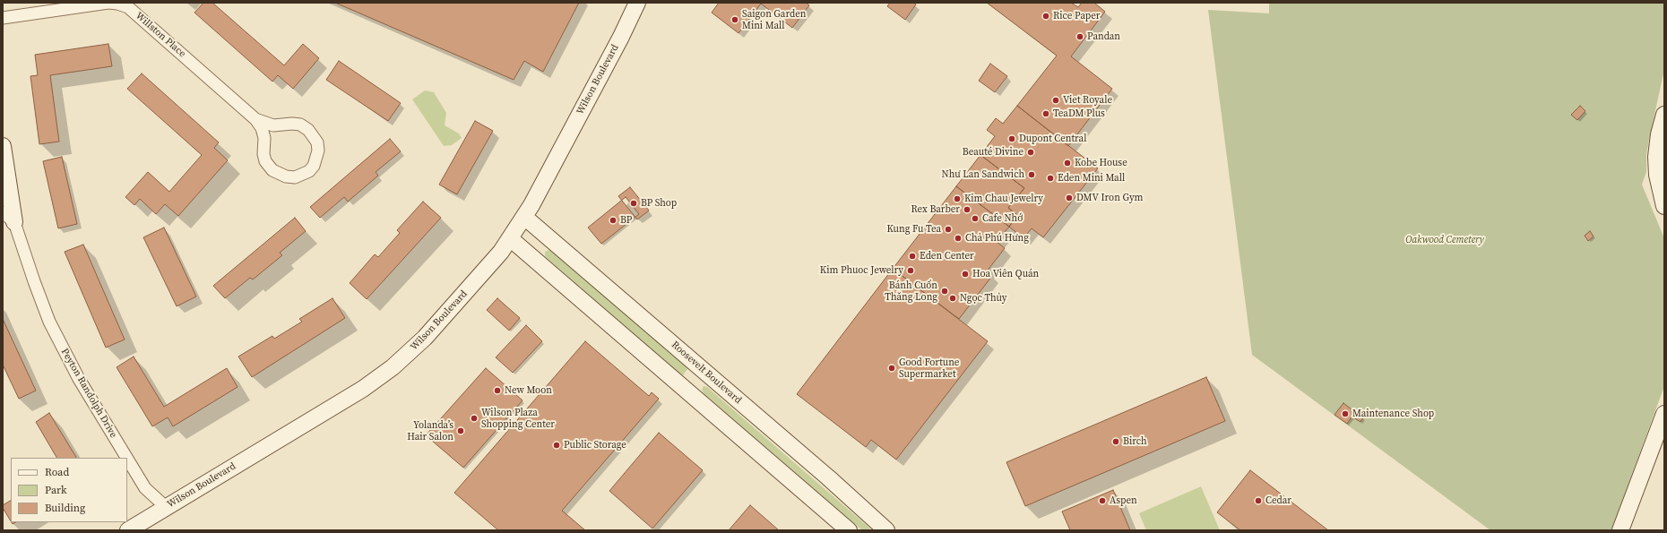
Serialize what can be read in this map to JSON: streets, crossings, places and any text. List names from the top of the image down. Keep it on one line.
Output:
{"streets":{"main road":["Wilson Boulevard","Roosevelt Boulevard"],"street":["Willston Place","Peyton Randolph Drive"]},"crossings":[["Wilson Boulevard","Roosevelt Boulevard"],["Wilson Boulevard","Peyton Randolph Drive"]],"parks":["Oakwood Cemetery"],"places":["Rice Paper","Saigon Garden Mini Mall","Pandan","Viet Royale","TeaDM Plus","Dupont Central","Beauté Divine","Kobe House","Như Lan Sandwich","Eden Mini Mall","DMV Iron Gym","Kim Chau Jewelry","BP Shop","Rex Barber","Cafe Nhớ","BP","Kung Fu Tea","Chả Phú Hưng","Eden Center","Kim Phuoc Jewelry","Hoa Viên Quán","Bánh Cuốn Thăng Long","Ngọc Thủy","Good Fortune Supermarket","New Moon","Maintenance Shop","Wilson Plaza Shopping Center","Yolanda’s Hair Salon","Birch","Public Storage","Aspen","Cedar"],"legend":["Road","Park","Building"]}
